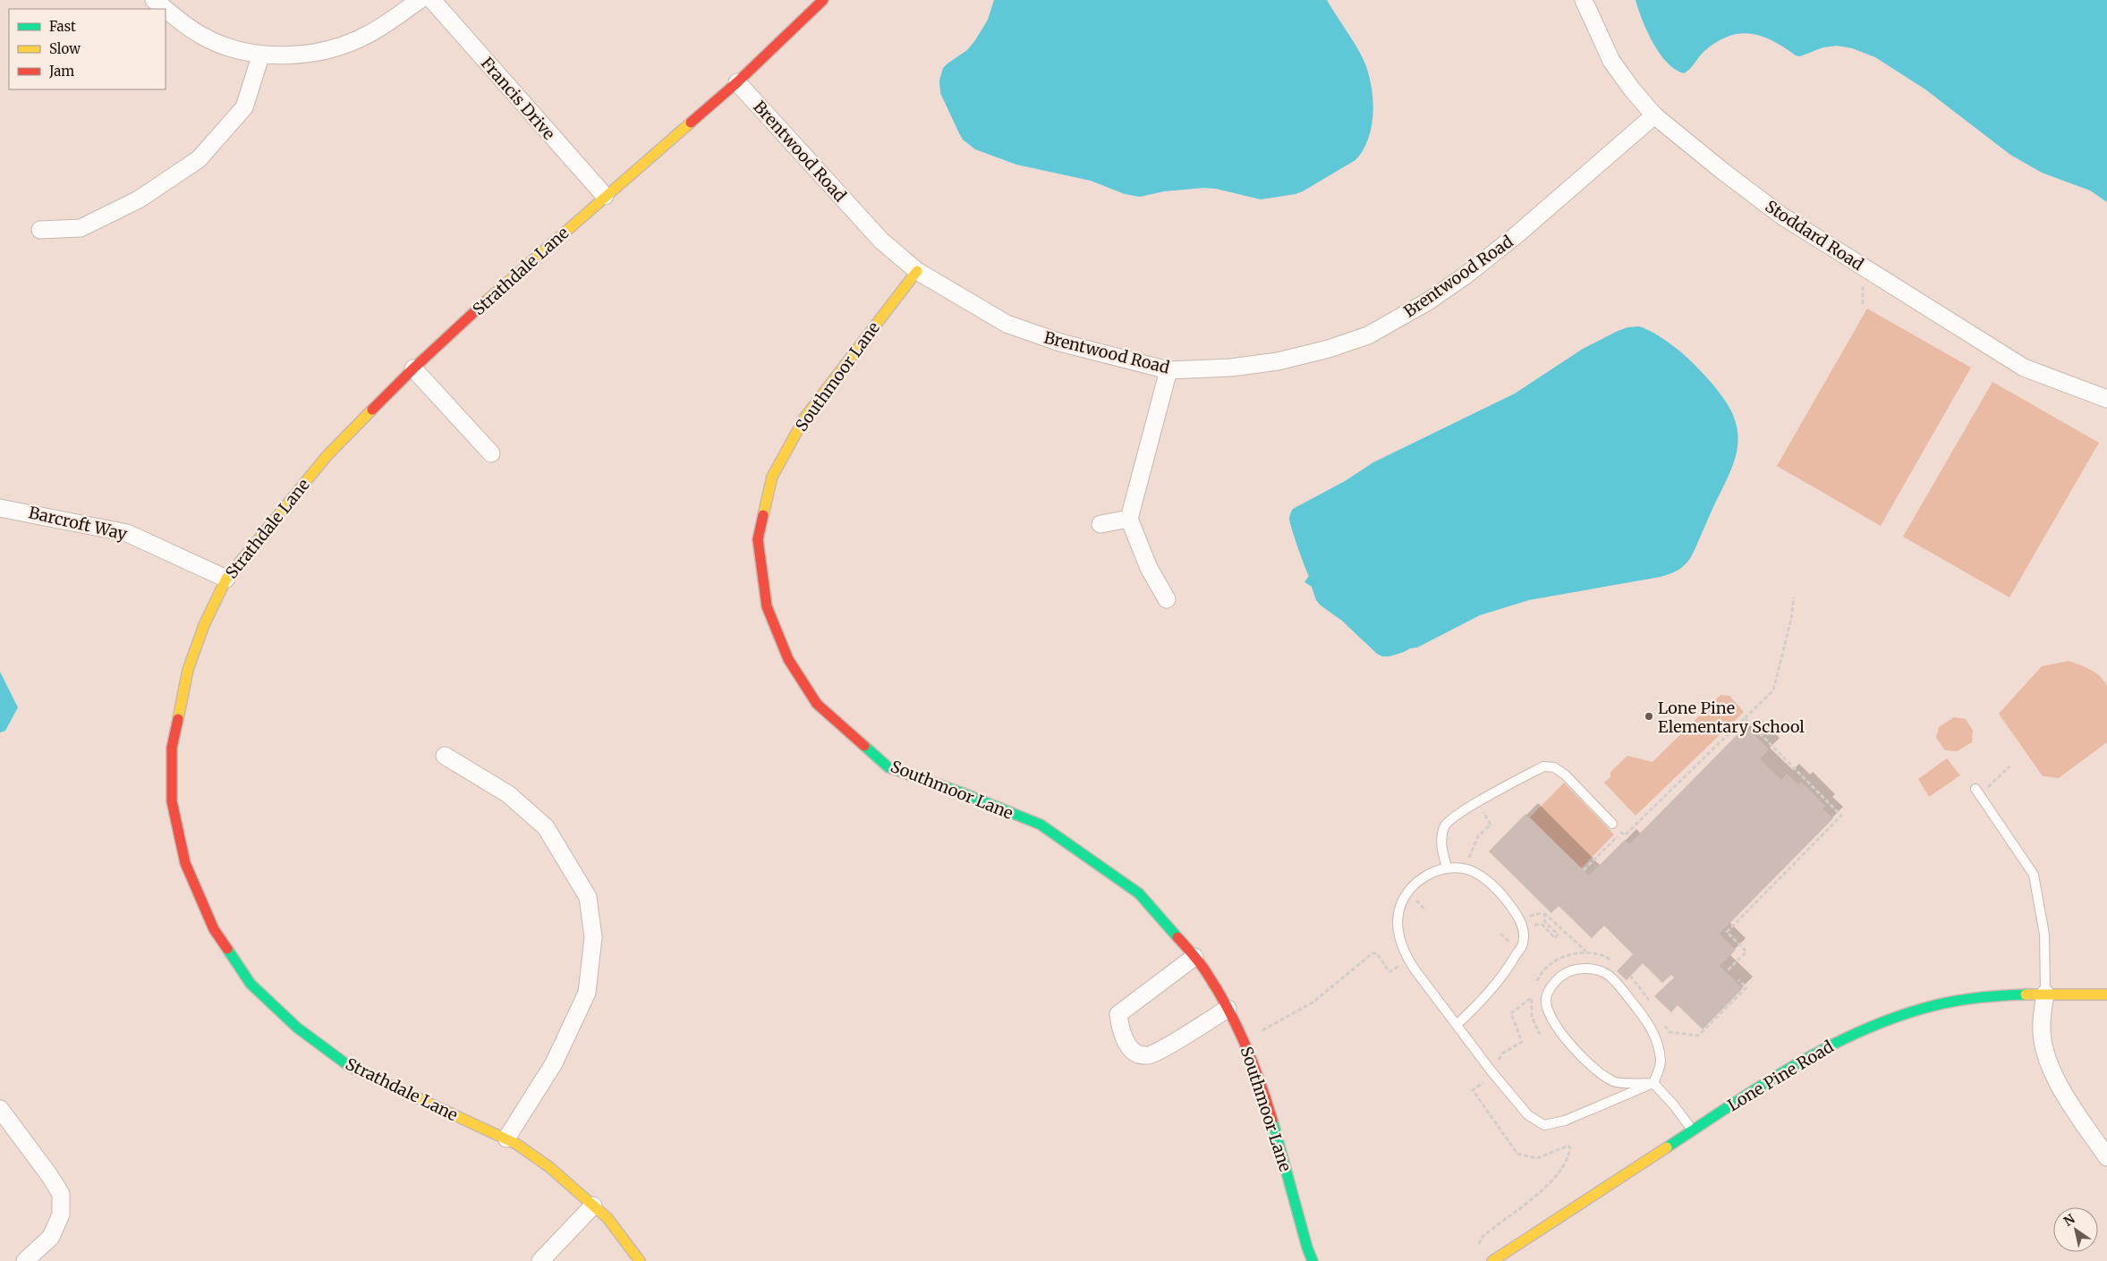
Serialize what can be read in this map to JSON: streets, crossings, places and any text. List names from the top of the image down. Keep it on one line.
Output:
{"streets":{"street":["Francis Drive","Brentwood Road","Stoddard Road","Strathdale Lane","Southmoor Lane","Barcroft Way","Lone Pine Road"]},"crossings":[["Francis Drive","Strathdale Lane"],["Brentwood Road","Stoddard Road"],["Brentwood Road","Strathdale Lane"],["Brentwood Road","Southmoor Lane"],["Strathdale Lane","Barcroft Way"]],"places":["Lone Pine Elementary School"],"legend":["Fast","Slow","Jam"],"north":"top left"}
